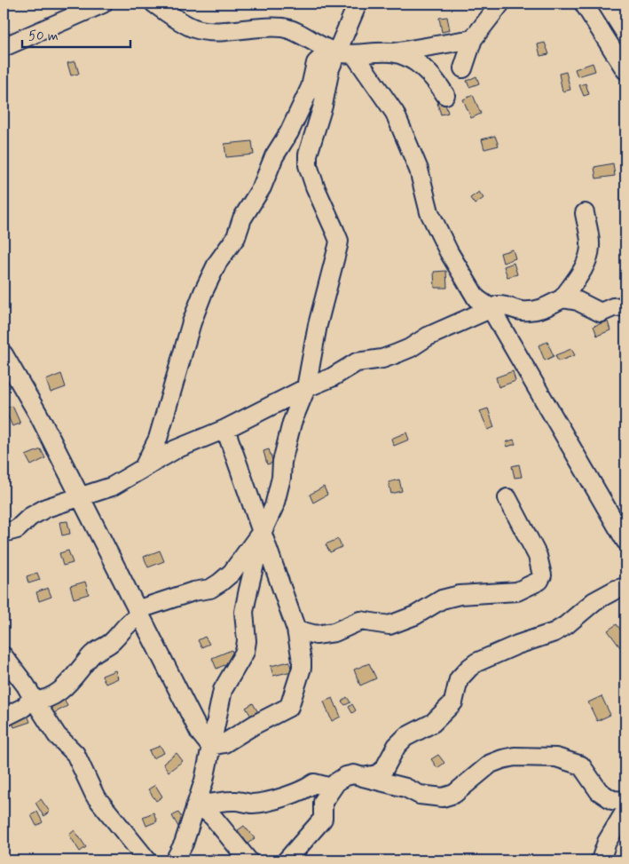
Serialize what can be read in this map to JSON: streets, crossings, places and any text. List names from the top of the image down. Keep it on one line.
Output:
{"scale_bar":"50 m"}
